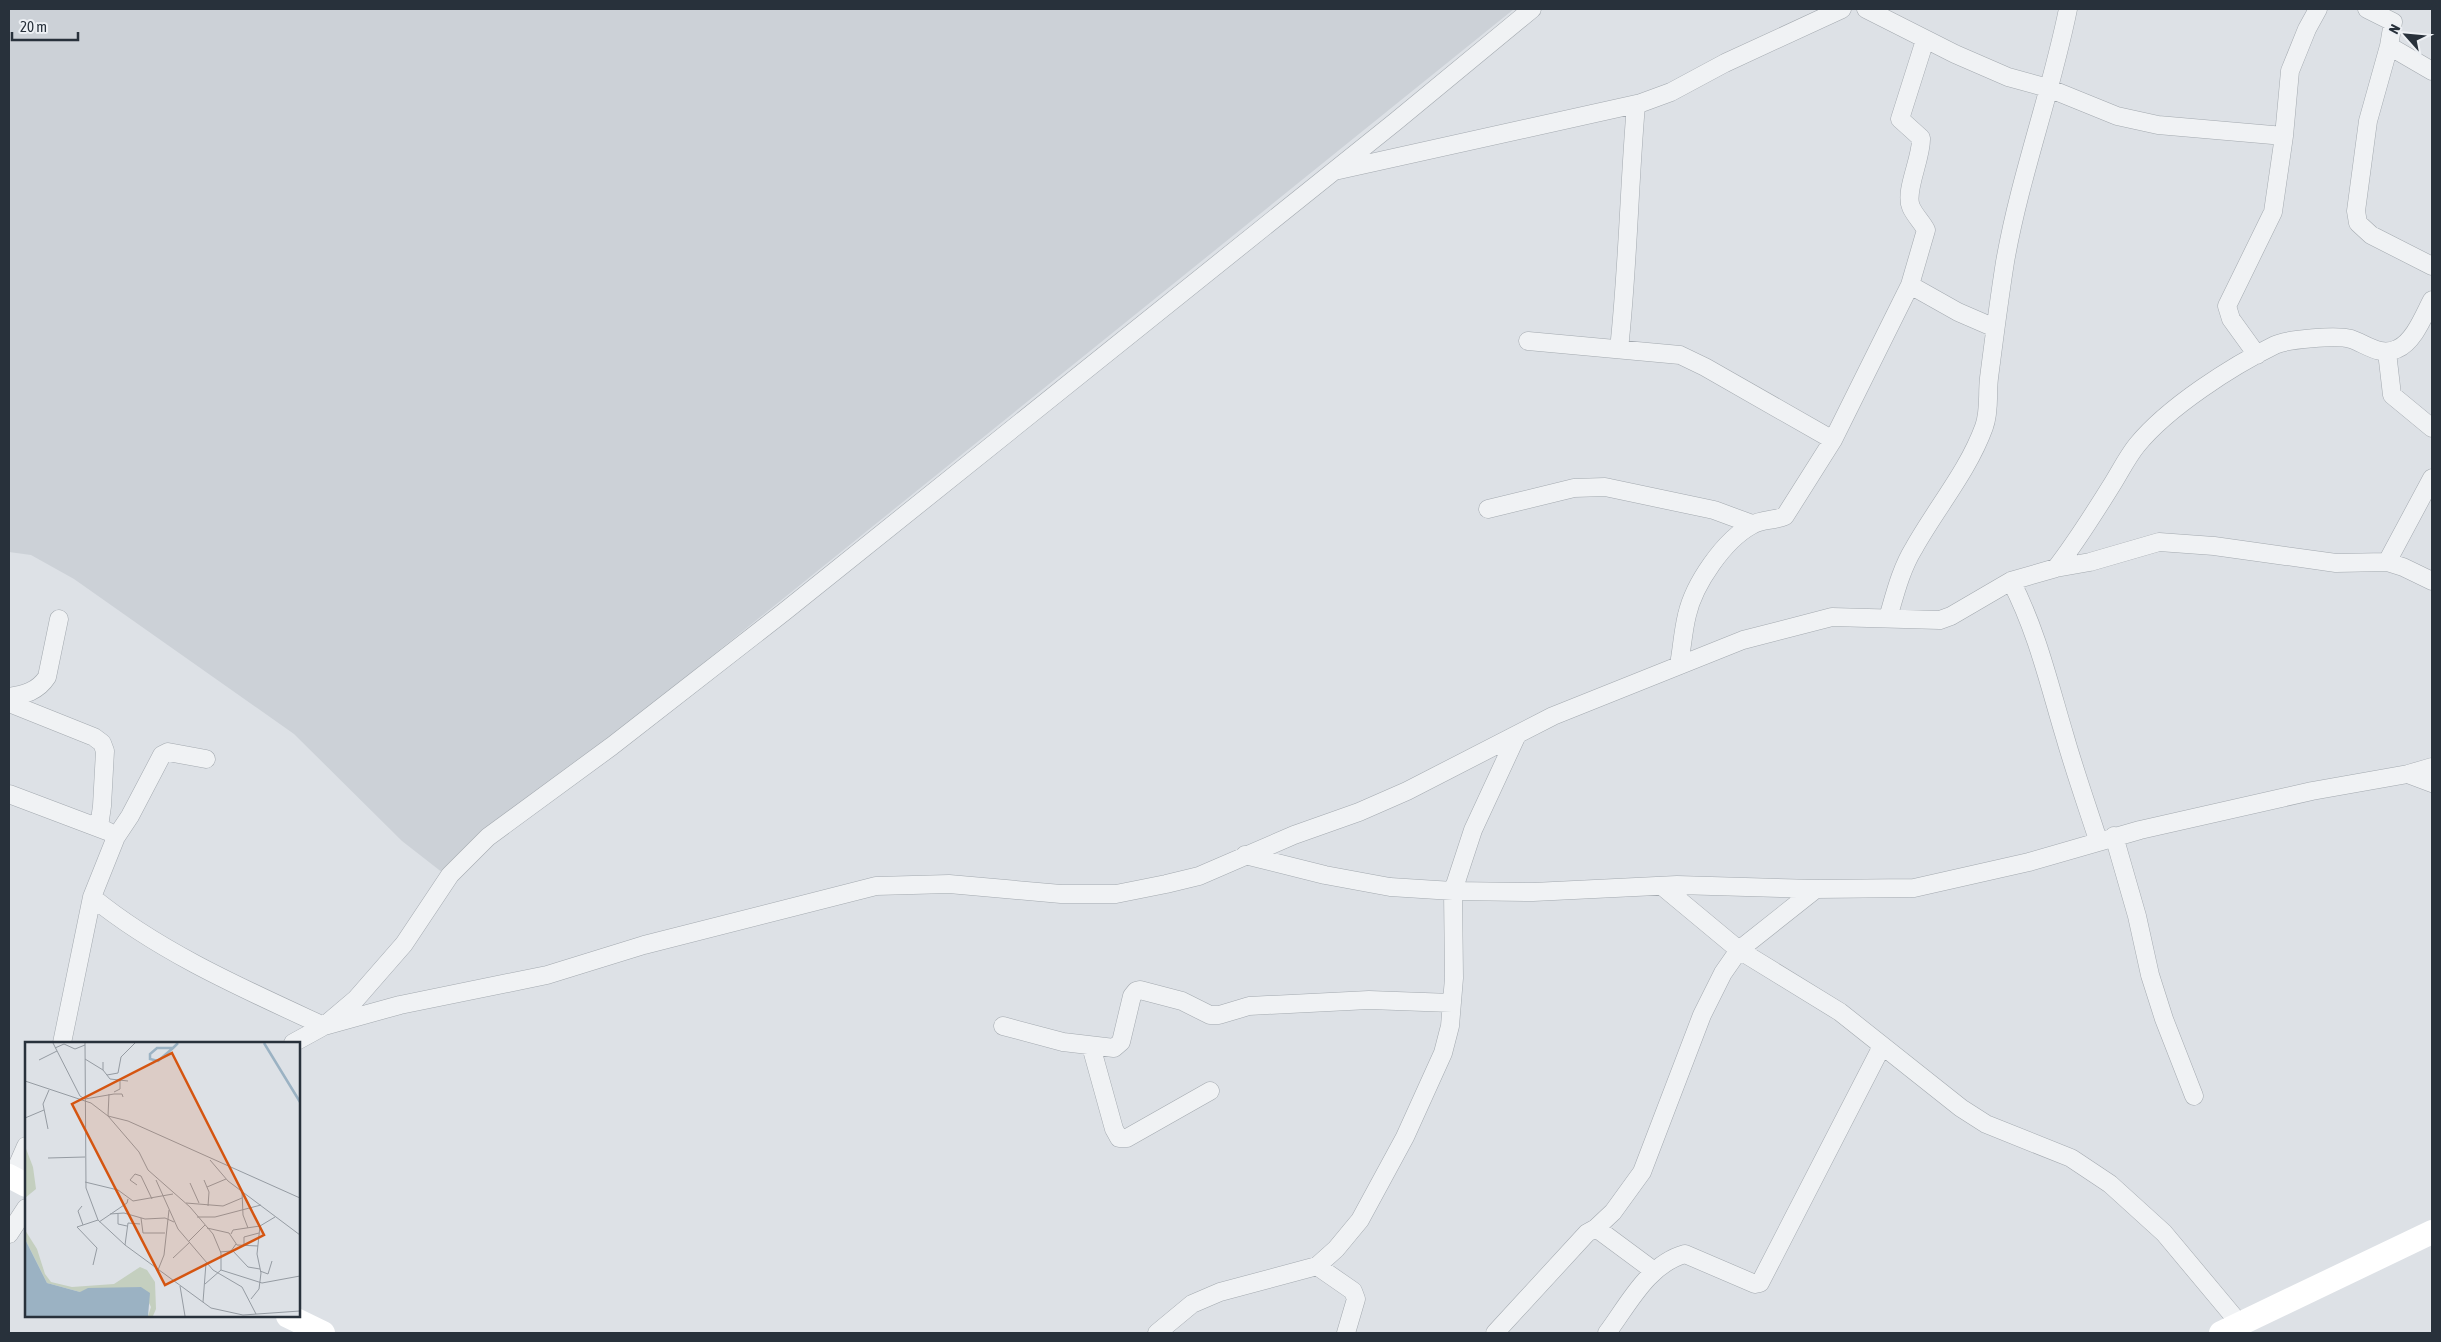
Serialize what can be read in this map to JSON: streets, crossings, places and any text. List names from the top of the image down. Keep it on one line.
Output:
{"scale_bar":"20 m","north":"top left"}
